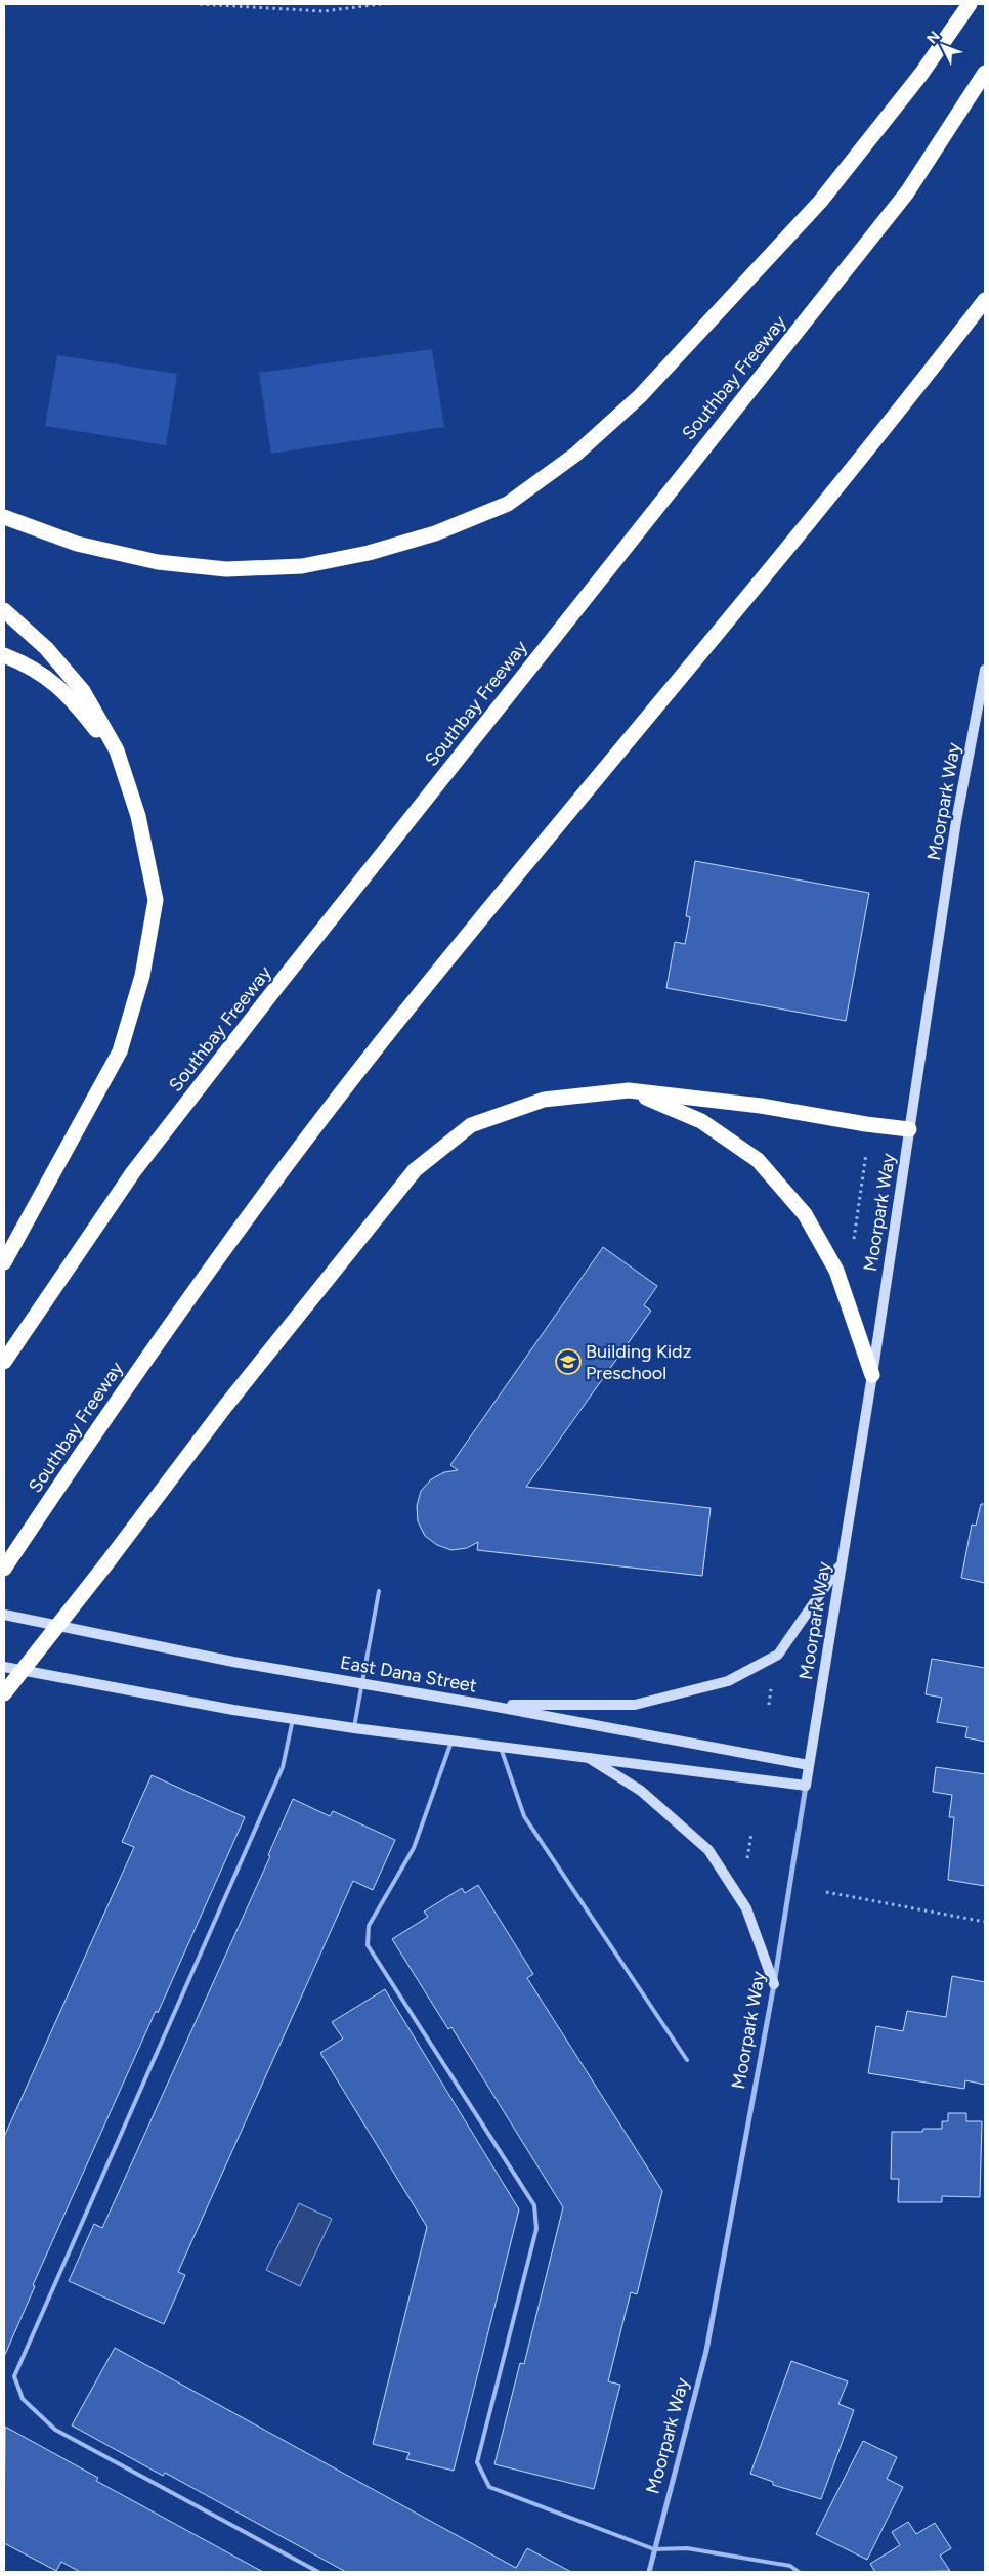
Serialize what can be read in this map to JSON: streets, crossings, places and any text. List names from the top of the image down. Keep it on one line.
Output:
{"streets":{"highway":["Southbay Freeway"],"main road":["Moorpark Way","East Dana Street"]},"crossings":[["Moorpark Way","East Dana Street"]],"places":{"school or university":["Building Kidz Preschool"]},"north":"top left"}
